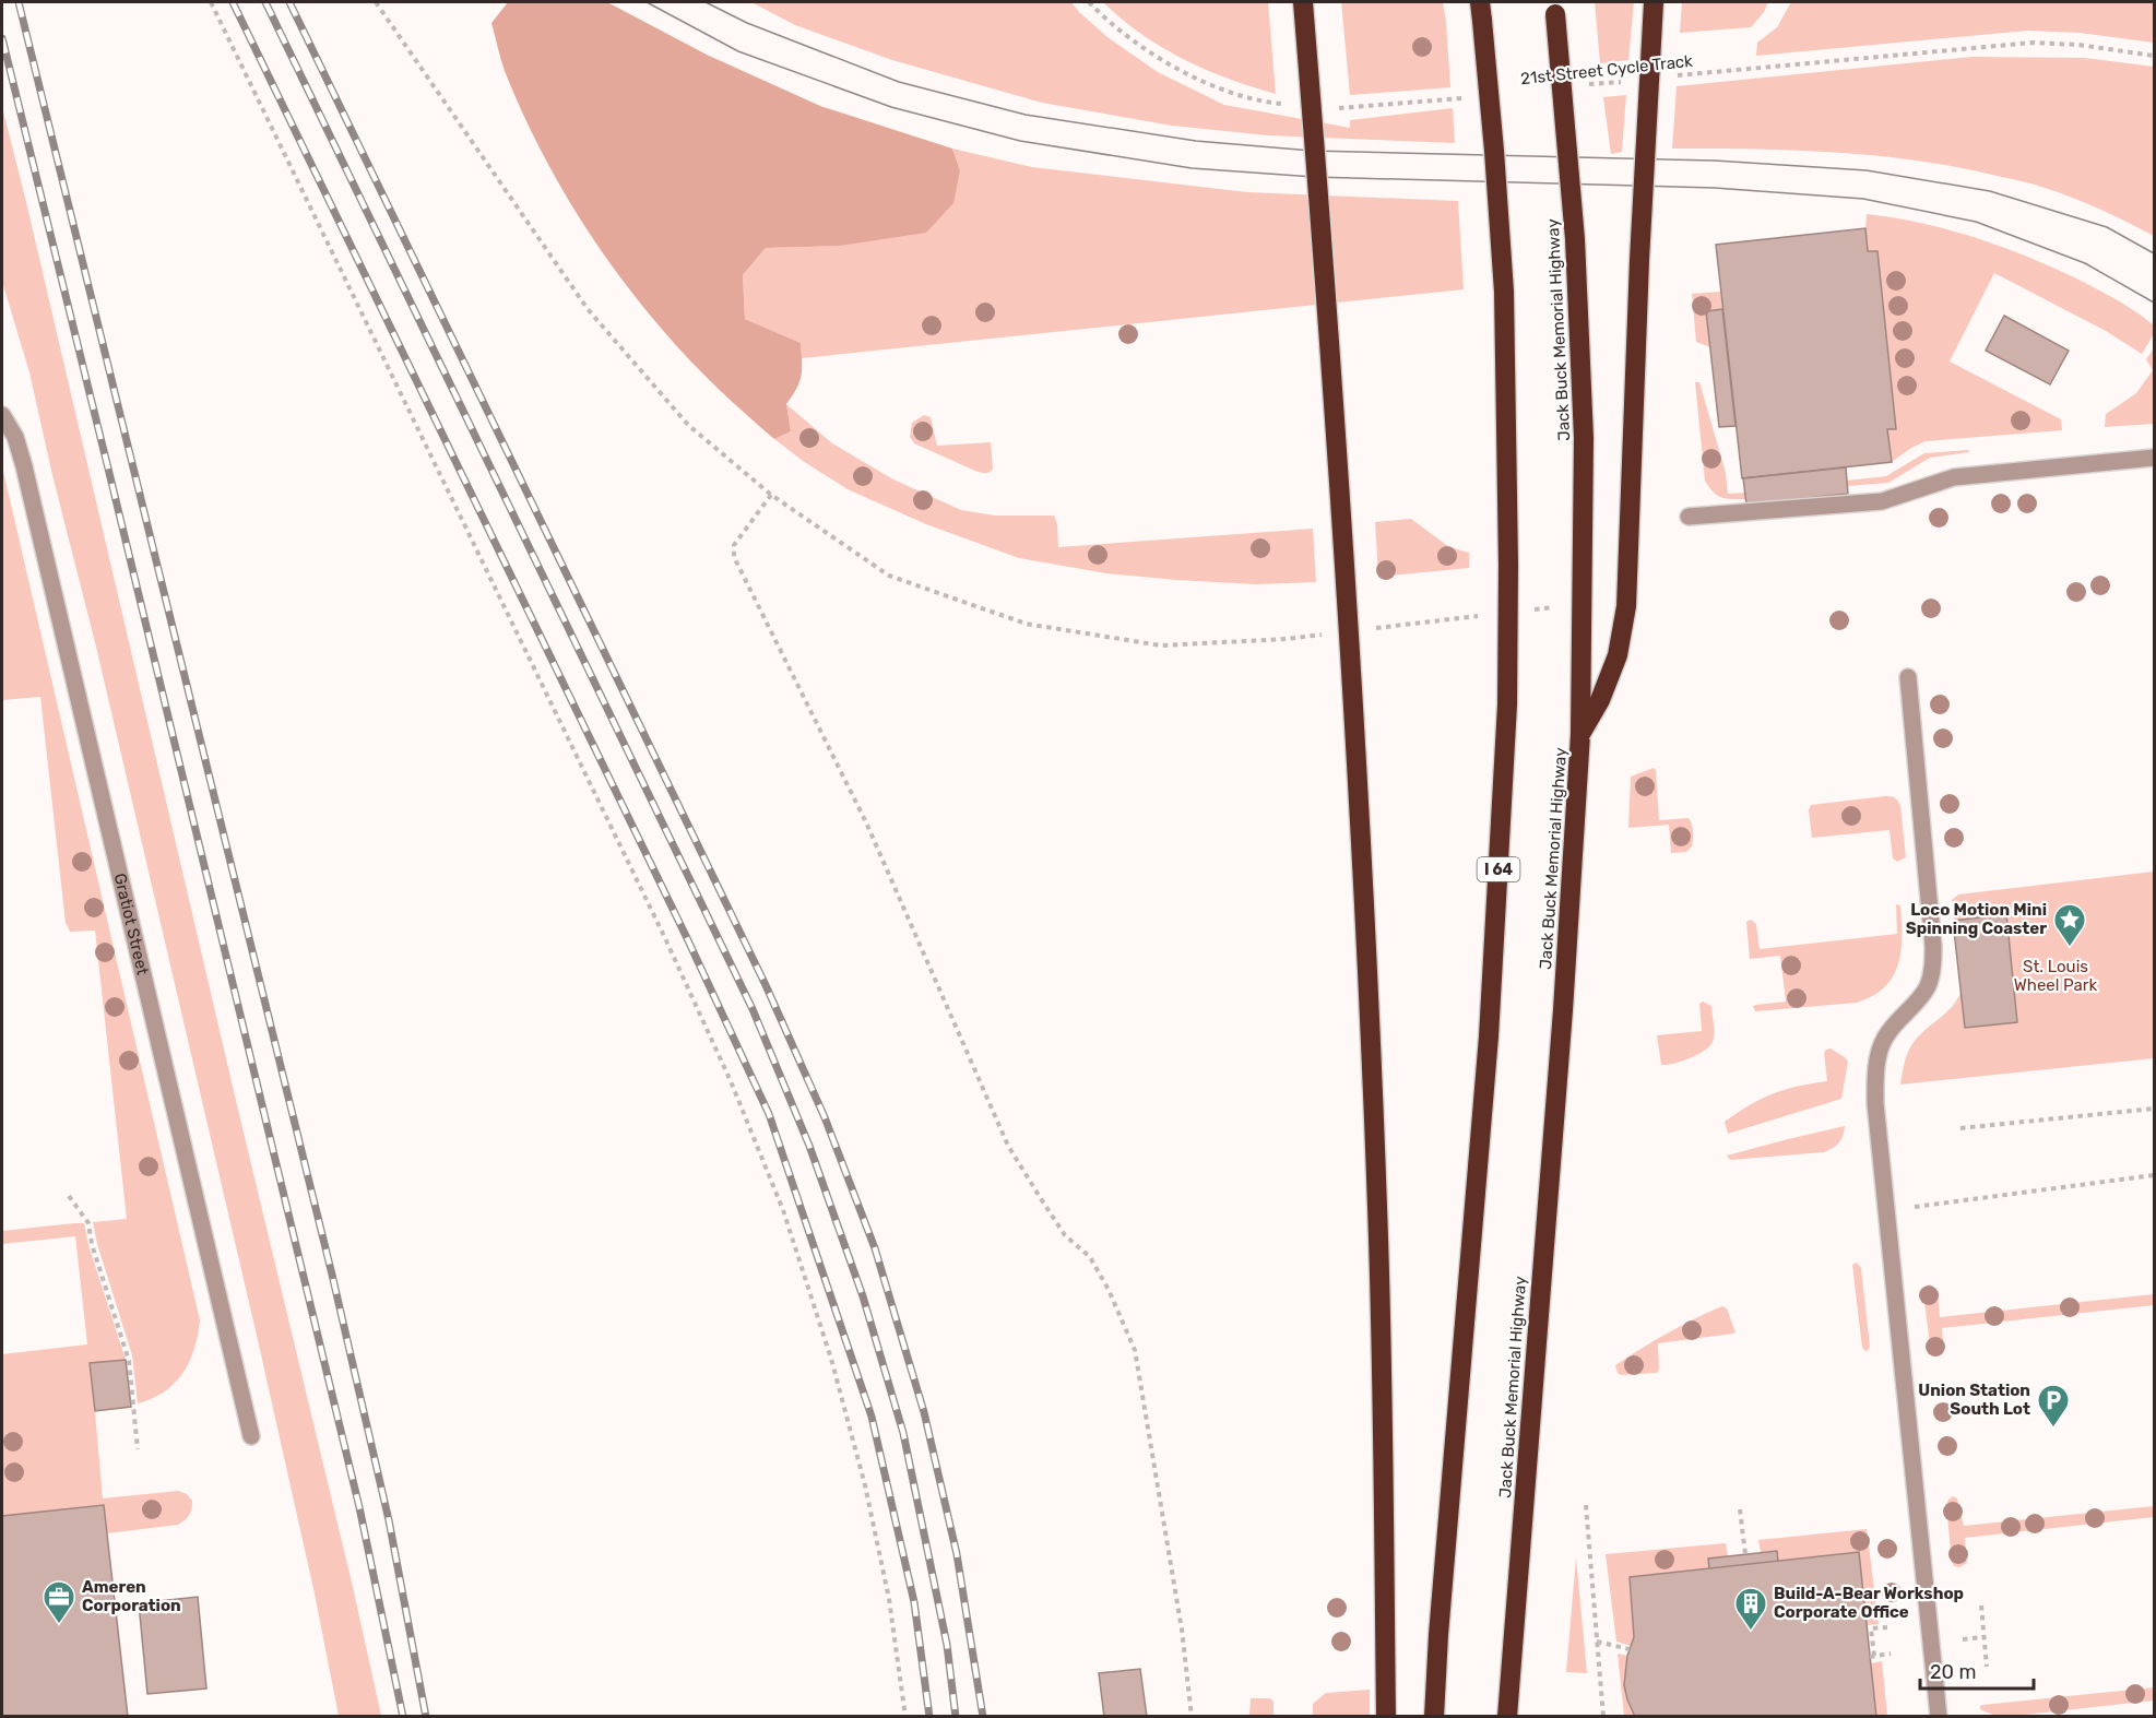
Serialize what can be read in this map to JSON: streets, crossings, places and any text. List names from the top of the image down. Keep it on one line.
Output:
{"streets":{"highway":["Jack Buck Memorial Highway","I 64"],"lane":["Gratiot Street"],"path":["21st Street Cycle Track"]},"parks":["St. Louis Wheel Park"],"places":{"place":["Loco Motion Mini Spinning Coaster"],"parking":["Union Station South Lot"],"office":["Ameren Corporation"],"building":["Build-A-Bear Workshop Corporate Office"]},"scale_bar":"20 m"}
